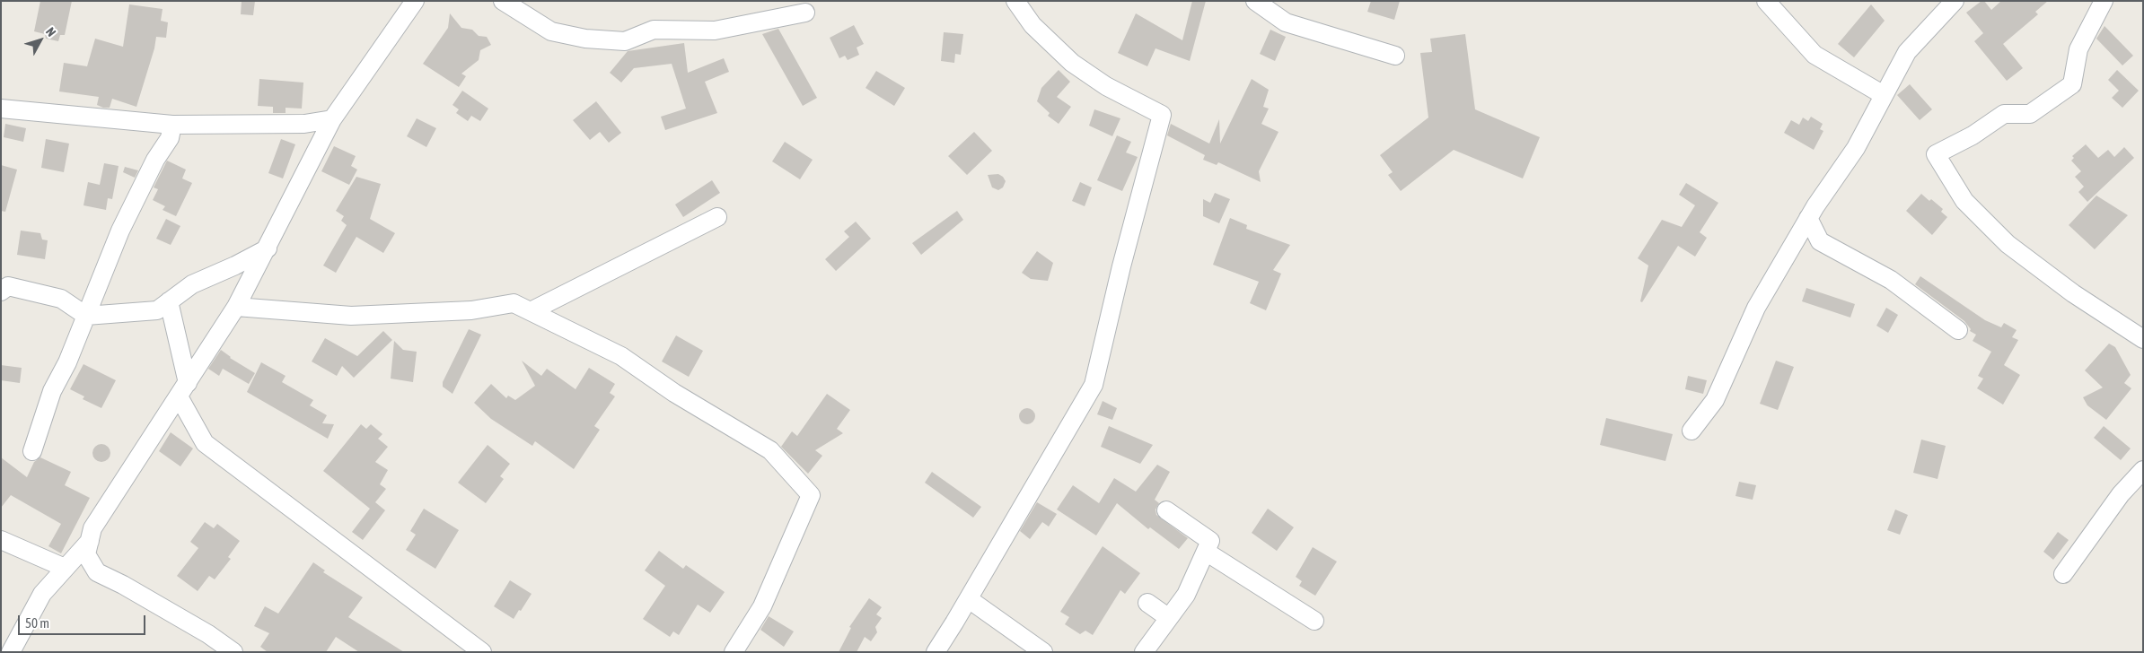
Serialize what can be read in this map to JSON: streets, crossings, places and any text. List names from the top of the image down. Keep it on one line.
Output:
{"scale_bar":"50 m","north":"top right"}
